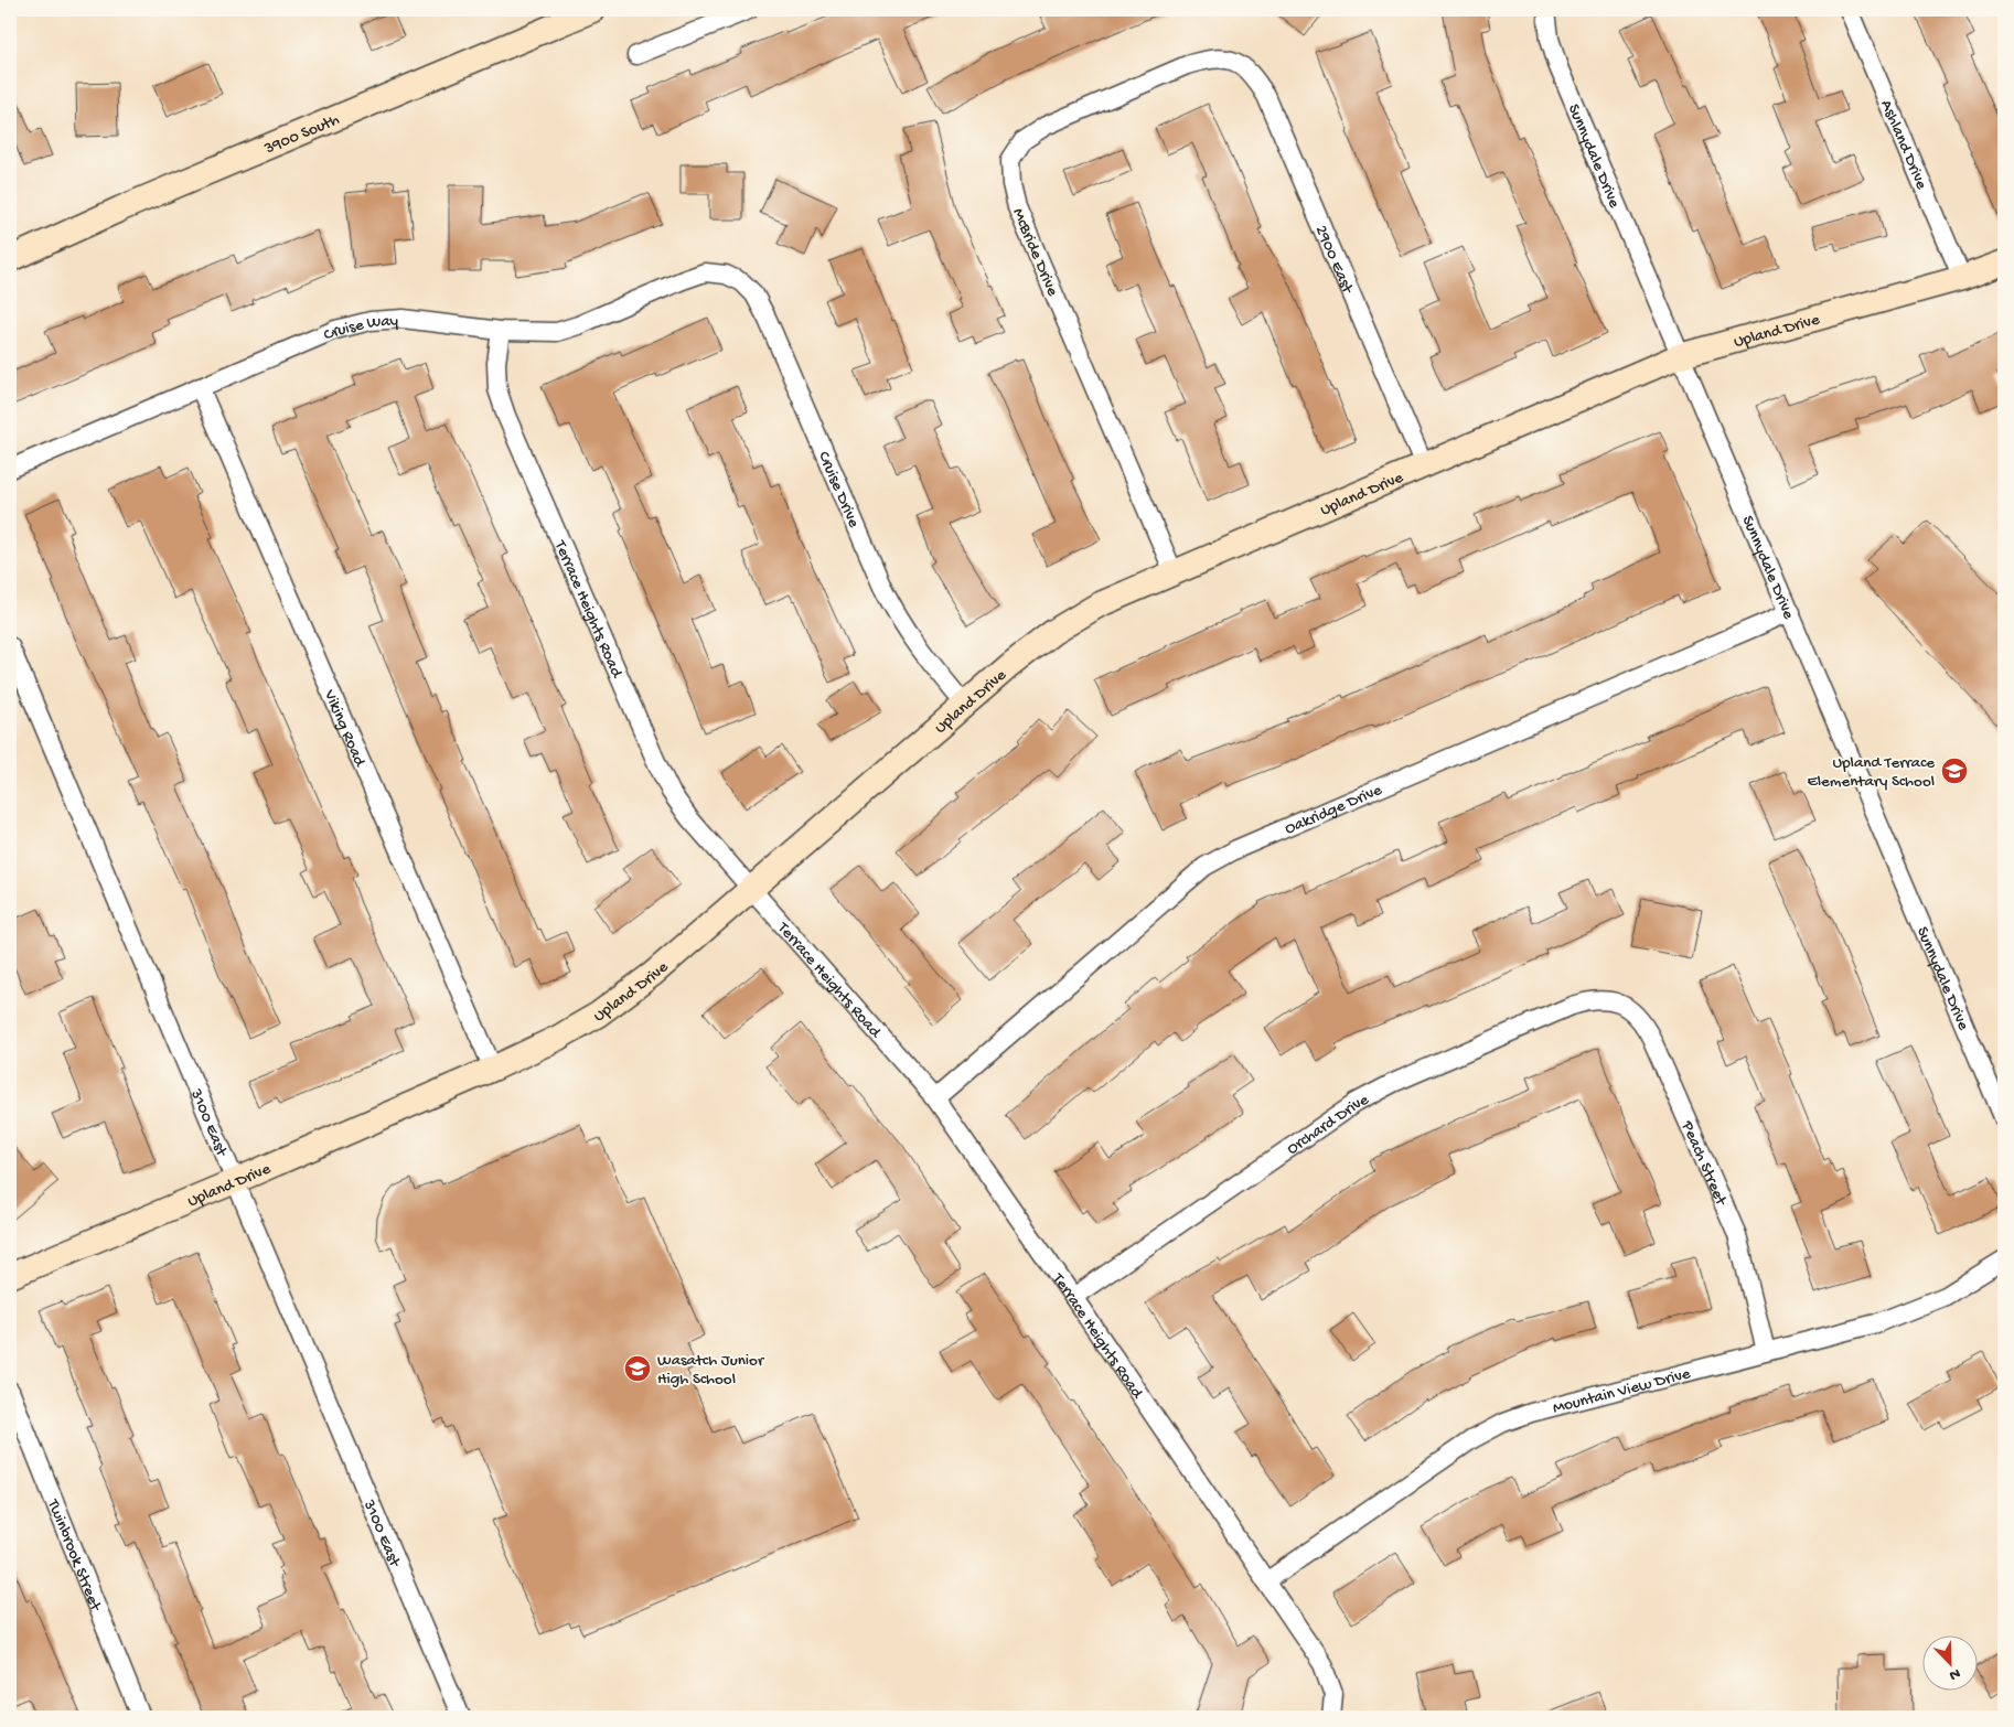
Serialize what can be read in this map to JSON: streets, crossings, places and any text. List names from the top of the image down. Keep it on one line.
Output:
{"streets":{"street":["3900 South","Ashland Drive","Sunnydale Drive","McBride Drive","2900 East","Cruise Way","Upland Drive","Cruise Drive","Terrace Heights Road","Viking Road","Oakridge Drive","3100 East","Orchard Drive","Peach Street","Mountain View Drive","Twinbrook Street"]},"crossings":[["Ashland Drive","Upland Drive"],["Sunnydale Drive","Upland Drive"],["Sunnydale Drive","Oakridge Drive"],["McBride Drive","2900 East"],["McBride Drive","Upland Drive"],["2900 East","Upland Drive"],["Cruise Way","Cruise Drive"],["Cruise Way","Terrace Heights Road"],["Cruise Way","Viking Road"],["Upland Drive","Cruise Drive"],["Upland Drive","Terrace Heights Road"],["Upland Drive","Viking Road"],["Upland Drive","3100 East"],["Terrace Heights Road","Oakridge Drive"],["Terrace Heights Road","Orchard Drive"],["Terrace Heights Road","Mountain View Drive"],["Orchard Drive","Peach Street"],["Peach Street","Mountain View Drive"]],"places":{"school or university":["Upland Terrace Elementary School","Wasatch Junior High School"]},"north":"bottom right"}
